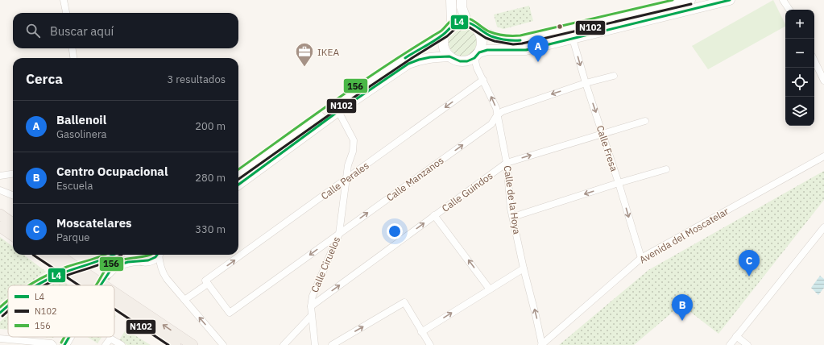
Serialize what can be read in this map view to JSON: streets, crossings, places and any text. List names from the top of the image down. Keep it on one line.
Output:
{"streets":{"street":["Calle Fresa","Calle Manzanos","Calle Perales","Calle Guindos","Calle de la Hoya","Avenida del Moscatelar","Calle Ciruelos"]},"crossings":[["Calle Fresa","Calle Manzanos"],["Calle Fresa","Calle Guindos"],["Calle Fresa","Avenida del Moscatelar"],["Calle Manzanos","Calle Perales"],["Calle Manzanos","Calle de la Hoya"],["Calle Manzanos","Calle Ciruelos"],["Calle Perales","Calle de la Hoya"],["Calle Perales","Calle Ciruelos"],["Calle Guindos","Calle de la Hoya"],["Calle Guindos","Calle Ciruelos"],["Calle de la Hoya","Avenida del Moscatelar"]],"one_way":["Calle Fresa","Calle de la Hoya"],"places":{"office":["IKEA"]},"lines":["transit line L4","transit line 156","transit line N102"],"legend":["L4","N102","156"],"page":{"map_buttons":["+","−"],"search":"Buscar aquí","pins":["A","C","B"],"heading":["Cerca","3 resultados"],"list":[{"mark":"A","name":"Ballenoil","note":"Gasolinera","value":"200 m"},{"mark":"B","name":"Centro Ocupacional","note":"Escuela","value":"280 m"},{"mark":"C","name":"Moscatelares","note":"Parque","value":"330 m"}]}}
